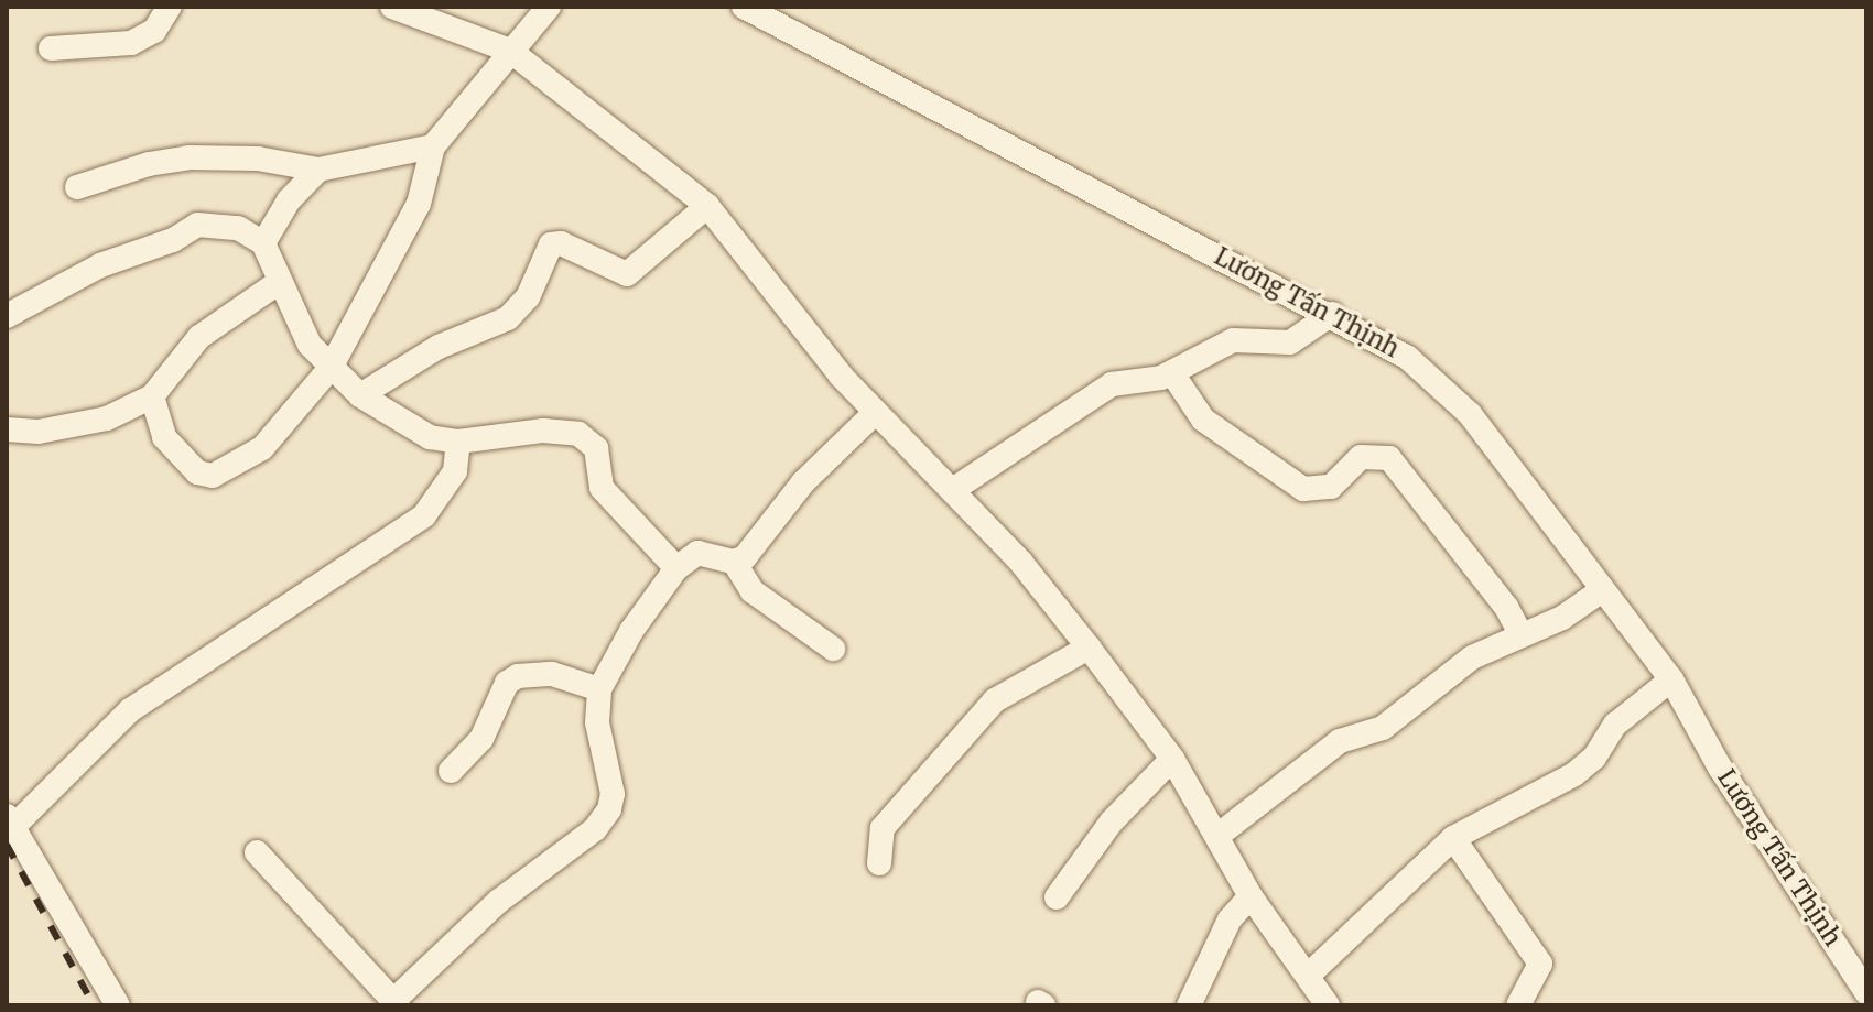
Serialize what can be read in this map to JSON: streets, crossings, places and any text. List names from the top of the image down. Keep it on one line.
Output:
{"streets":{"street":["Lương Tấn Thịnh"]}}
